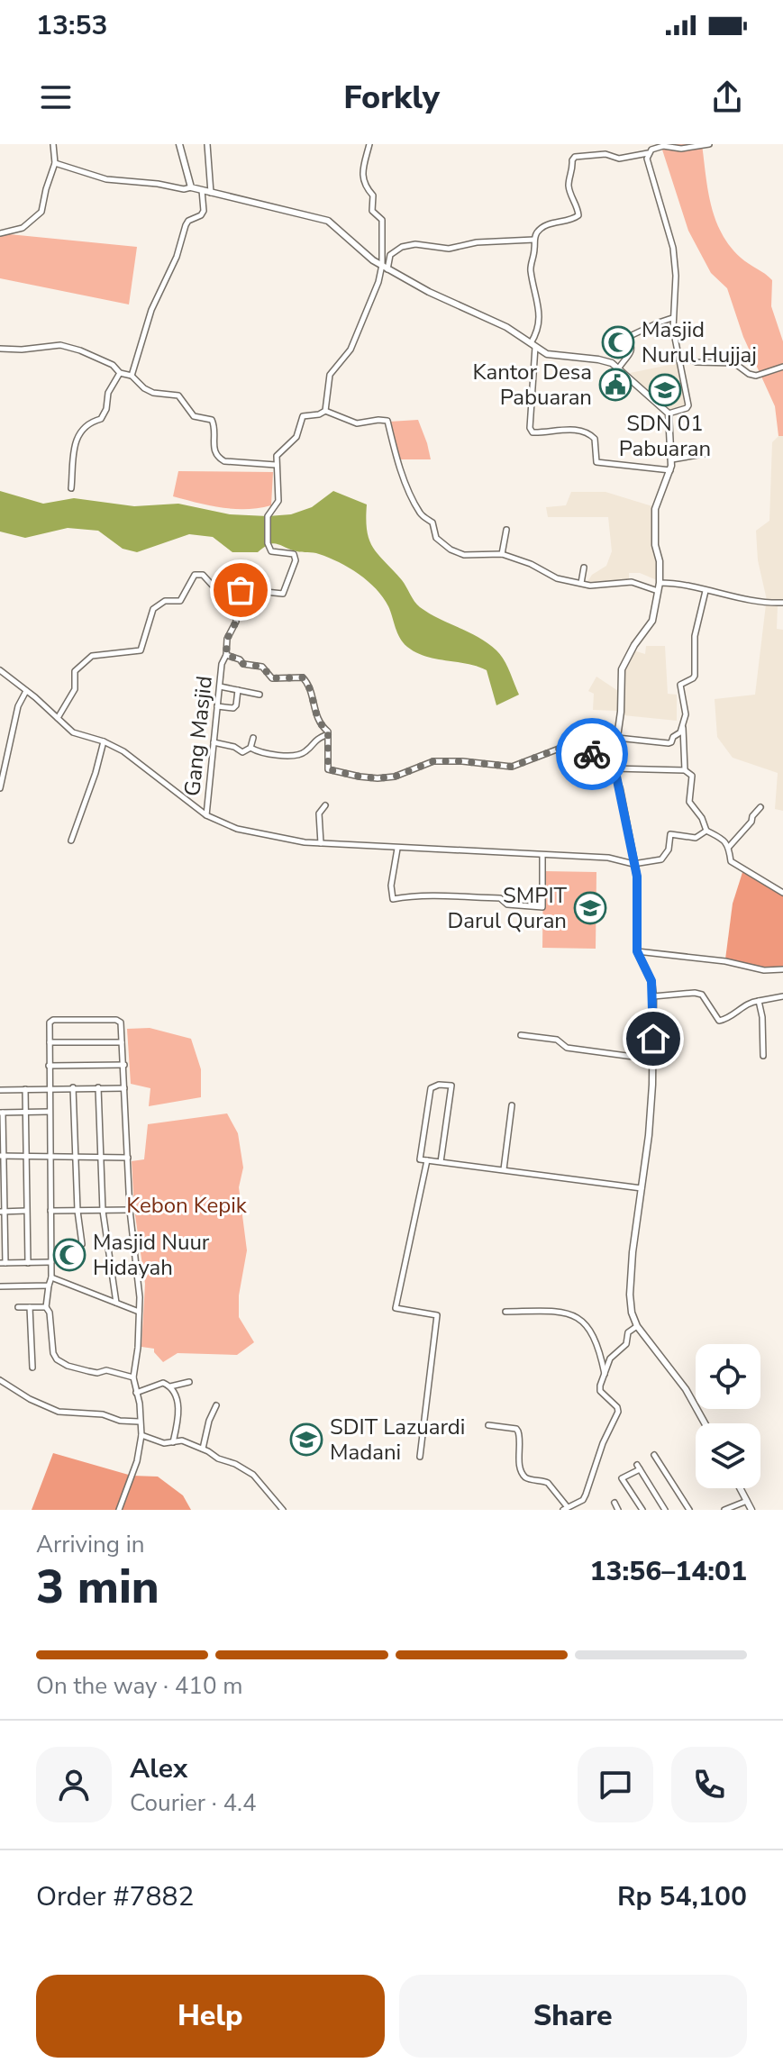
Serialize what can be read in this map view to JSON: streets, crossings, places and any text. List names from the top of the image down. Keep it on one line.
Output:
{"streets":{"street":["Gang Masjid"]},"parks":["Kebon Kepik"],"places":{"mosque":["Masjid Nurul Hujjaj","Masjid Nuur Hidayah"],"public building":["Kantor Desa Pabuaran"],"school or university":["SDN 01 Pabuaran","SMPIT Darul Quran","SDIT Lazuardi Madani"]},"page":{"status":"13:53","header":"Forkly","heading":["3 min","Arriving in","13:56–14:01"],"panel":["Alex","Courier · 4.4","Order #7882","Rp 54,100"],"bar":"On the way · 410 m","buttons":["Help","Share"]}}
